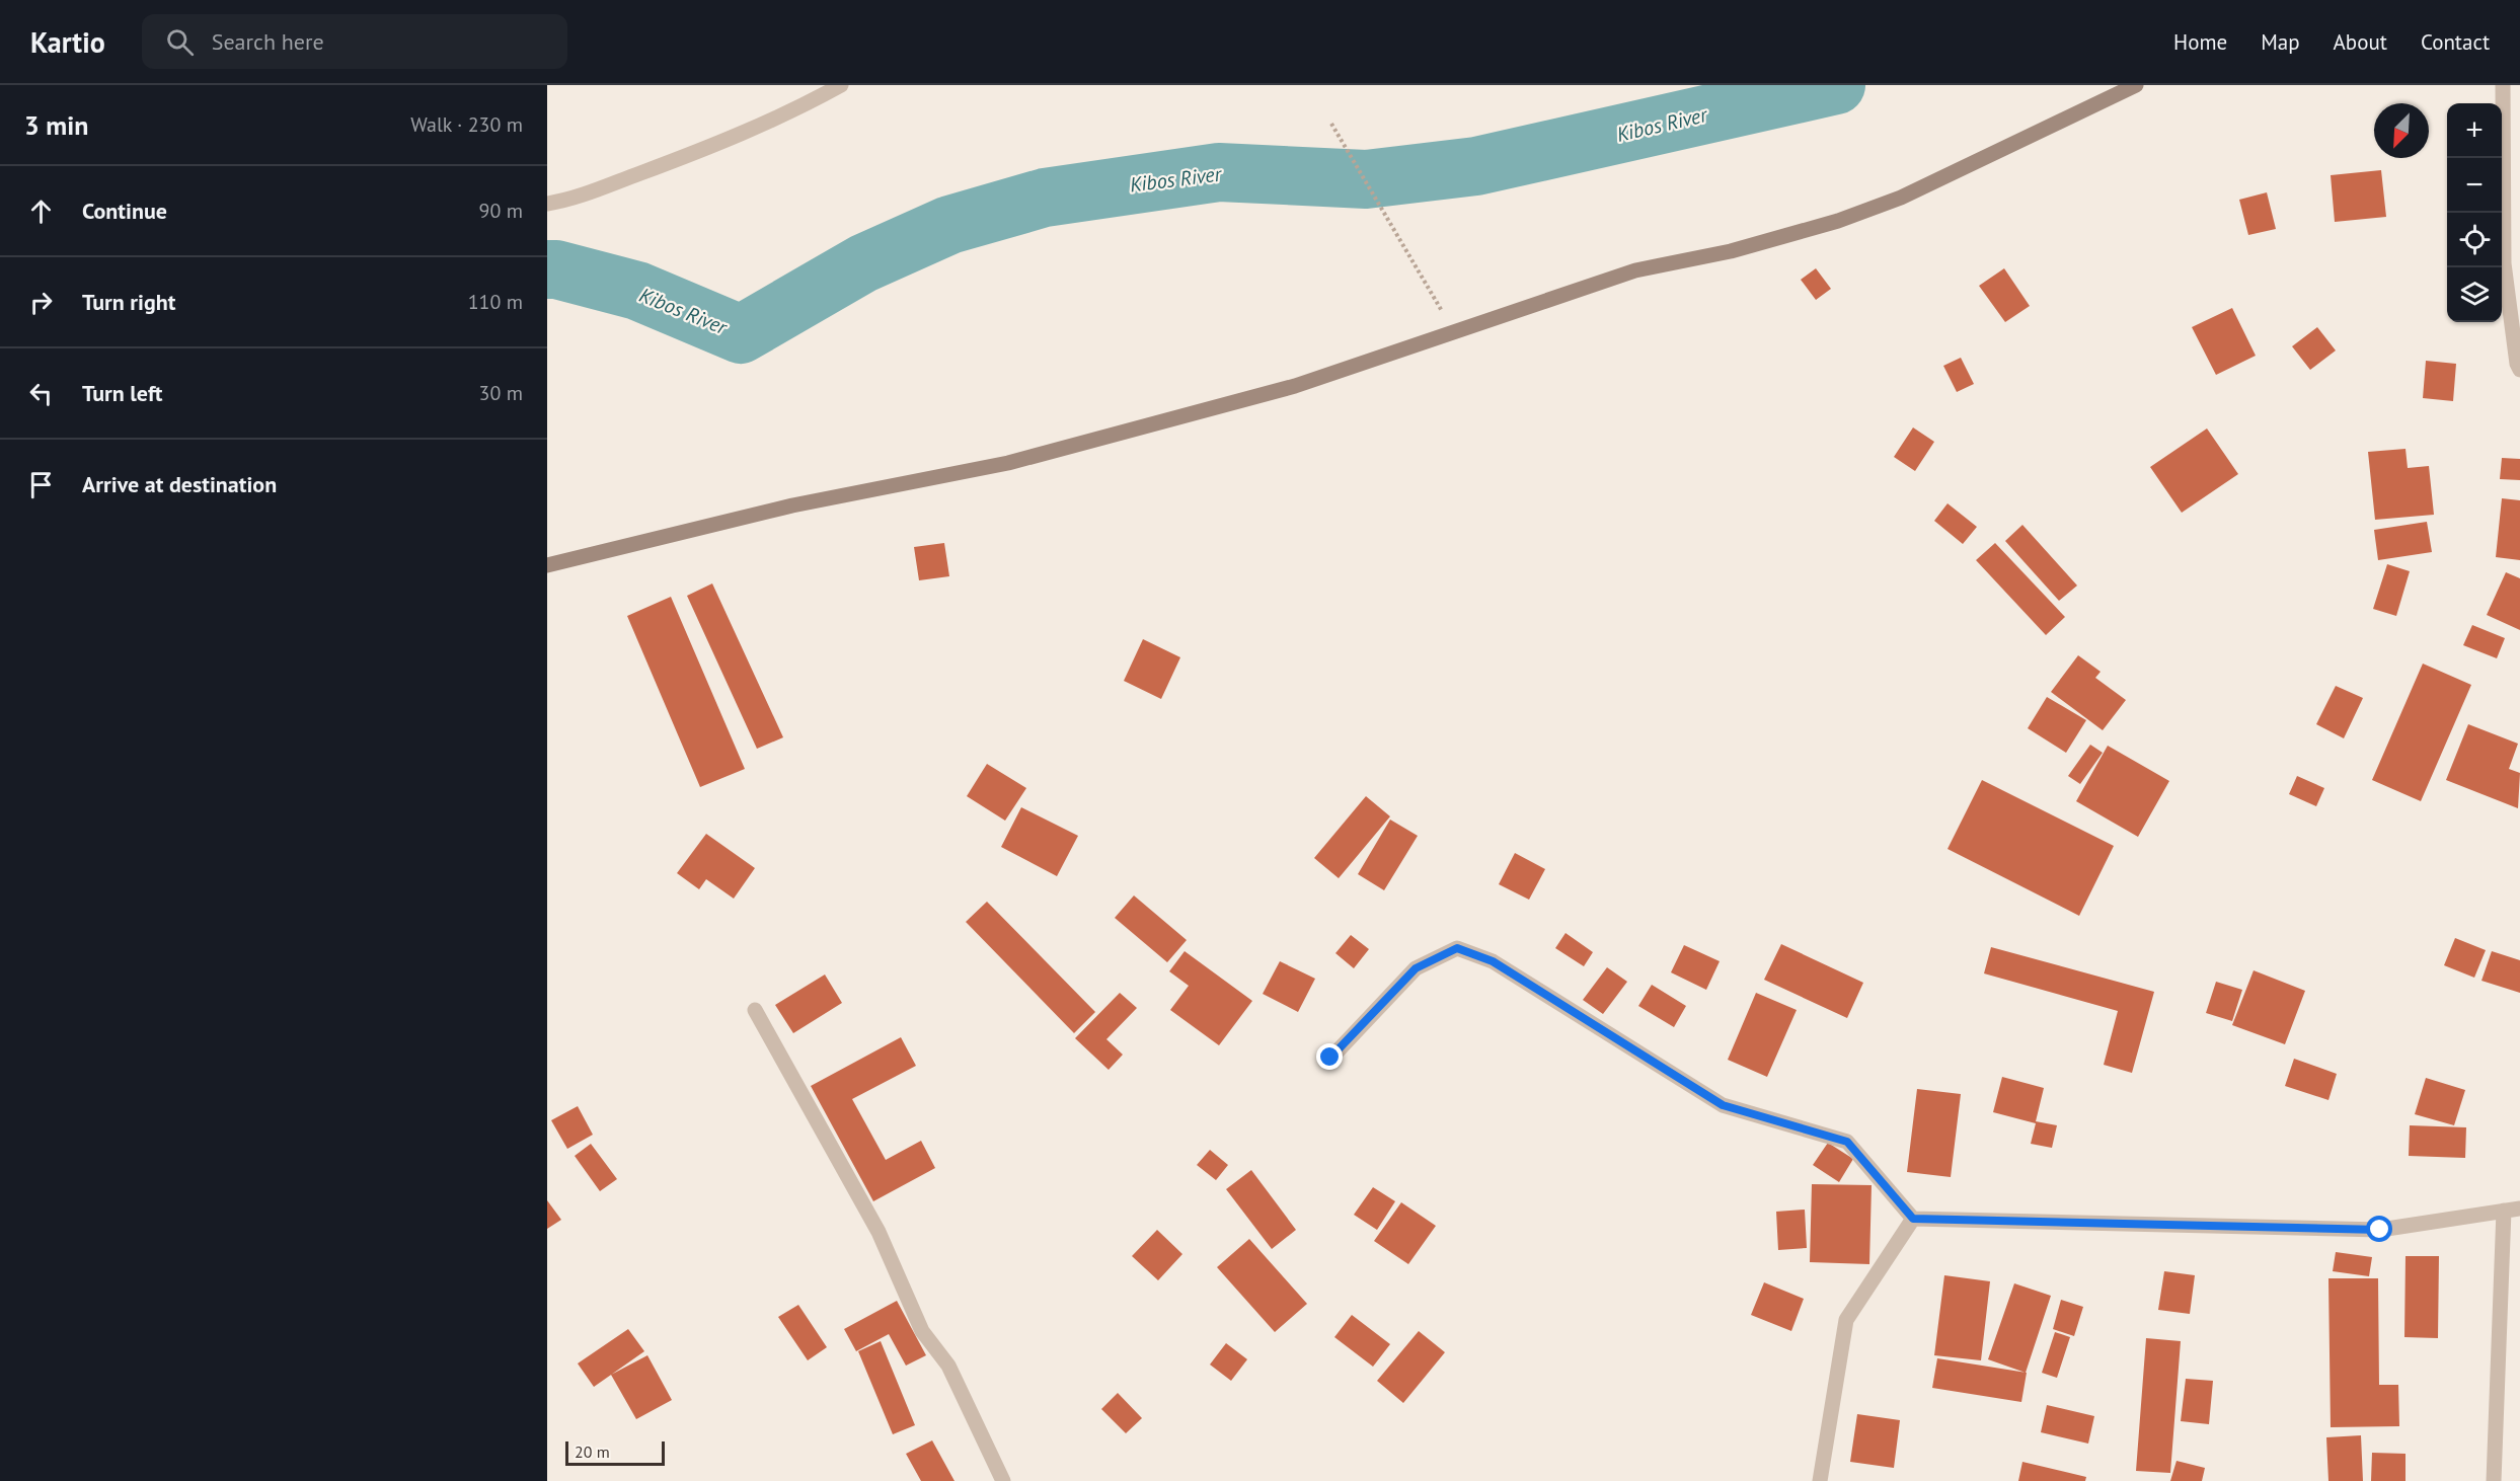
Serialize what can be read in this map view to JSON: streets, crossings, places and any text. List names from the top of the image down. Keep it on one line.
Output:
{"water":["Kibos River"],"scale_bar":"20 m","north":"bottom left","page":{"header":"Kartio","search":"Search here","nav":["Home","Map","About","Contact"],"heading":["3 min","Walk · 230 m"],"map_buttons":["+","−"],"list":[["Continue","90 m"],["Turn right","110 m"],["Turn left","30 m"],"Arrive at destination"],"scale":"20 m"}}
